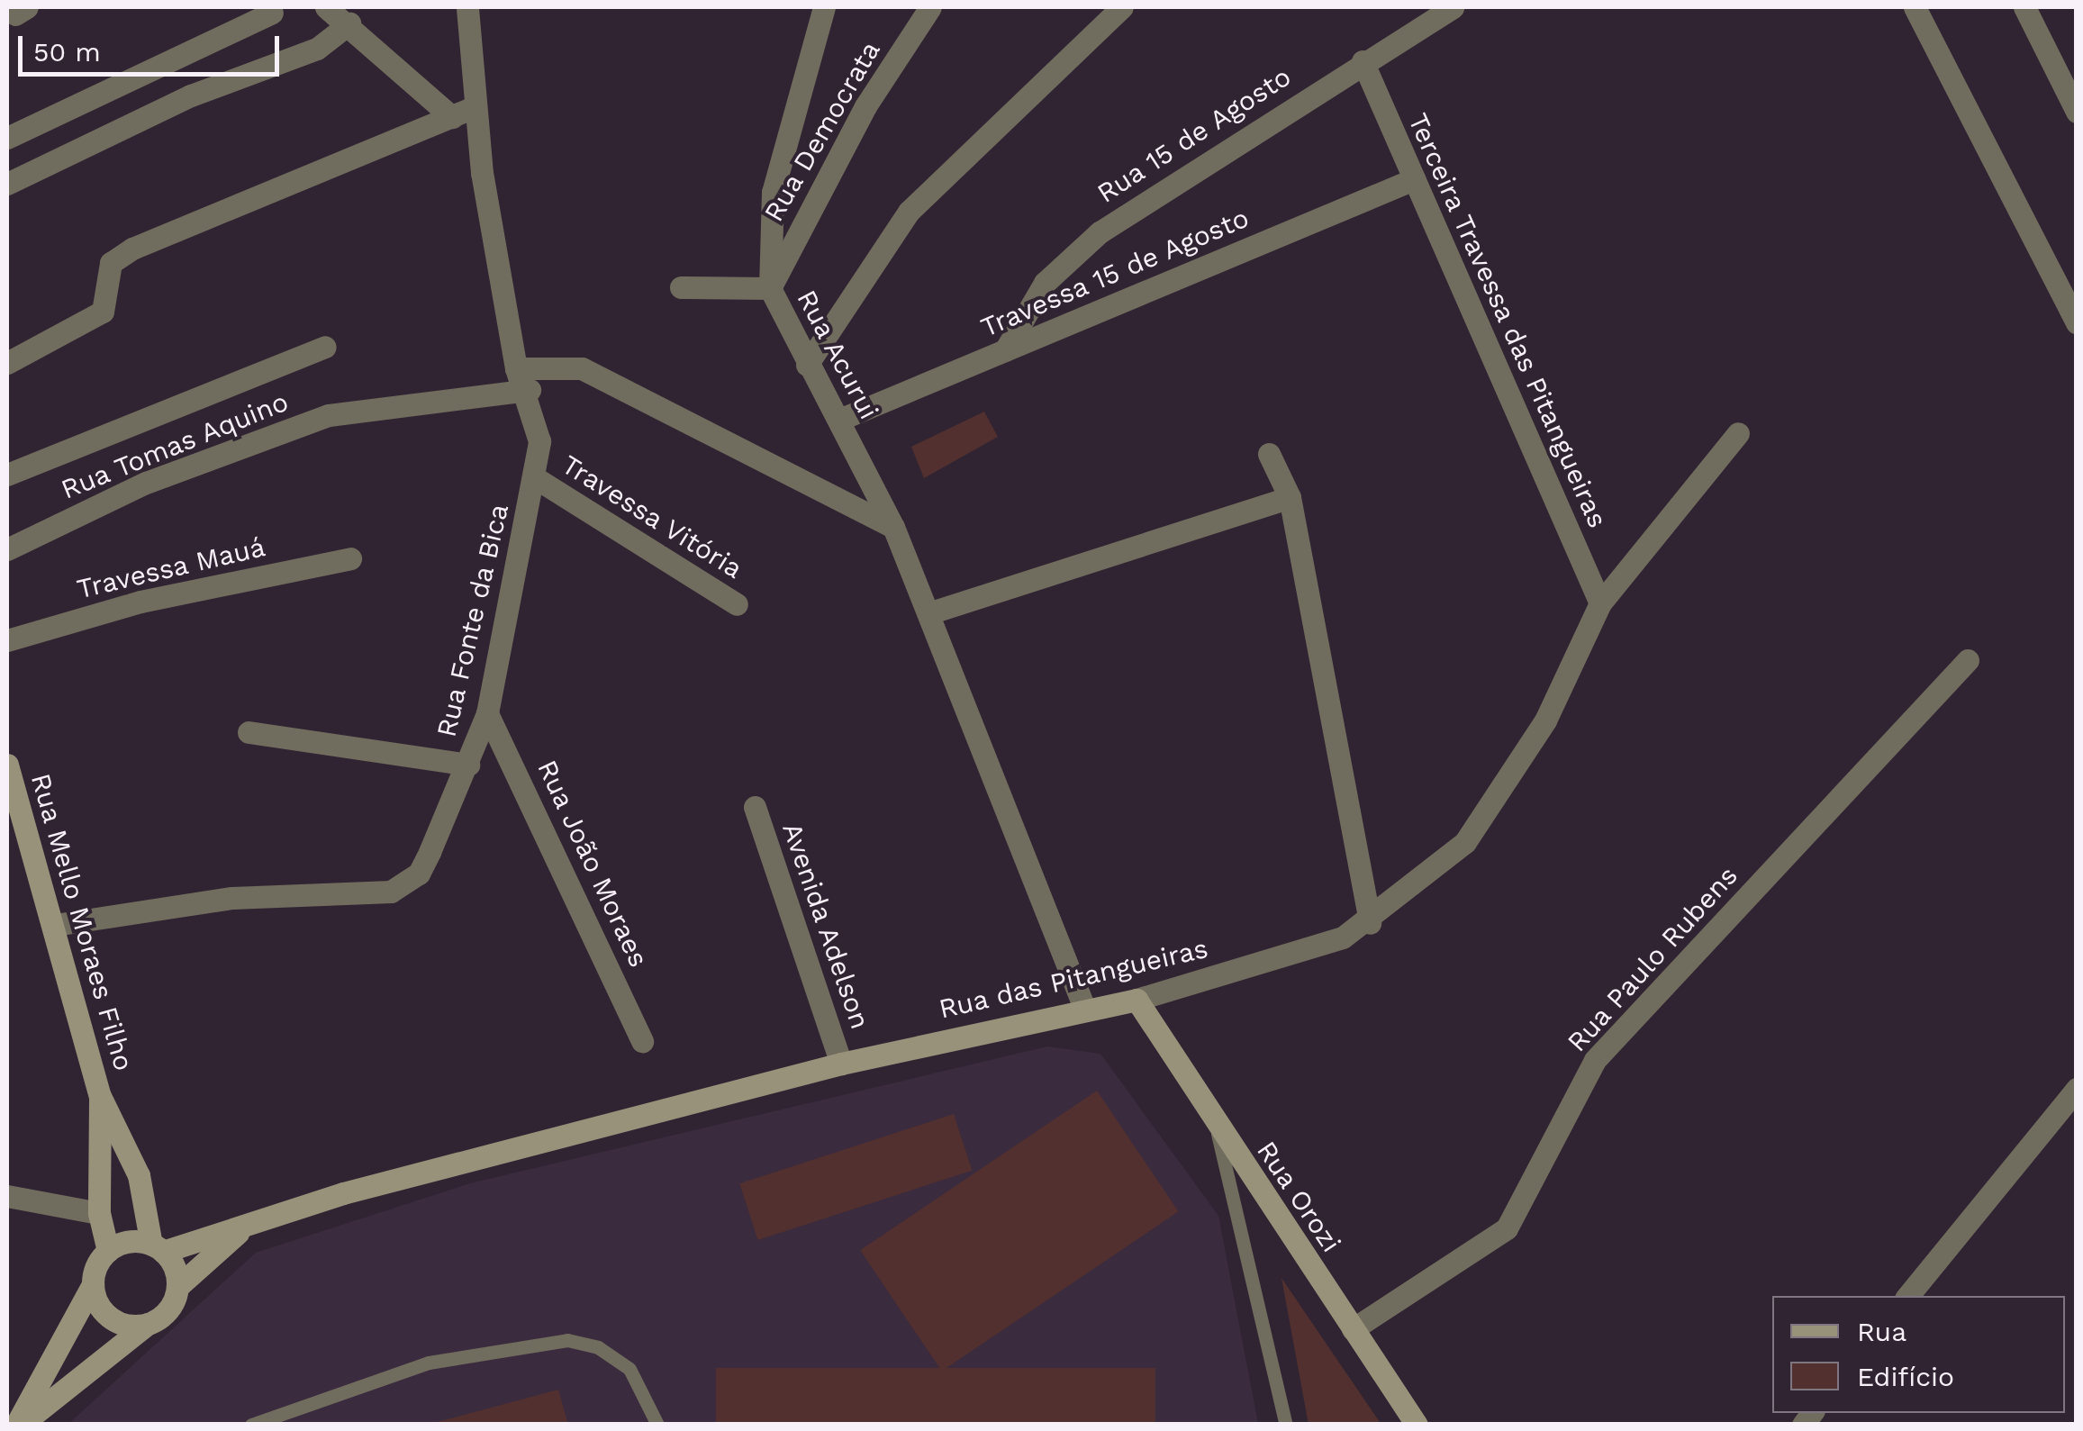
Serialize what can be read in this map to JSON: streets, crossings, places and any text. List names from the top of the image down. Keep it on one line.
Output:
{"streets":{"street":["Rua Democrata","Rua 15 de Agosto","Travessa 15 de Agosto","Terceira Travessa das Pitangueiras","Rua Acurui","Rua Tomas Aquino","Travessa Vitória","Travessa Mauá","Rua Fonte da Bica","Rua João Moraes","Rua Mello Moraes Filho","Avenida Adelson","Rua Paulo Rubens","Rua das Pitangueiras","Rua Orozi"]},"crossings":[["Rua Democrata","Rua Acurui"],["Rua 15 de Agosto","Travessa 15 de Agosto"],["Rua 15 de Agosto","Terceira Travessa das Pitangueiras"],["Travessa 15 de Agosto","Terceira Travessa das Pitangueiras"],["Travessa 15 de Agosto","Rua Acurui"],["Terceira Travessa das Pitangueiras","Rua das Pitangueiras"],["Rua Acurui","Rua das Pitangueiras"],["Rua Tomas Aquino","Rua Fonte da Bica"],["Travessa Vitória","Rua Fonte da Bica"],["Rua Fonte da Bica","Rua João Moraes"],["Rua Fonte da Bica","Rua Mello Moraes Filho"],["Rua Mello Moraes Filho","Rua das Pitangueiras"],["Avenida Adelson","Rua das Pitangueiras"],["Rua Paulo Rubens","Rua Orozi"],["Rua das Pitangueiras","Rua Orozi"]],"legend":["Rua","Edifício"],"scale_bar":"50 m"}
